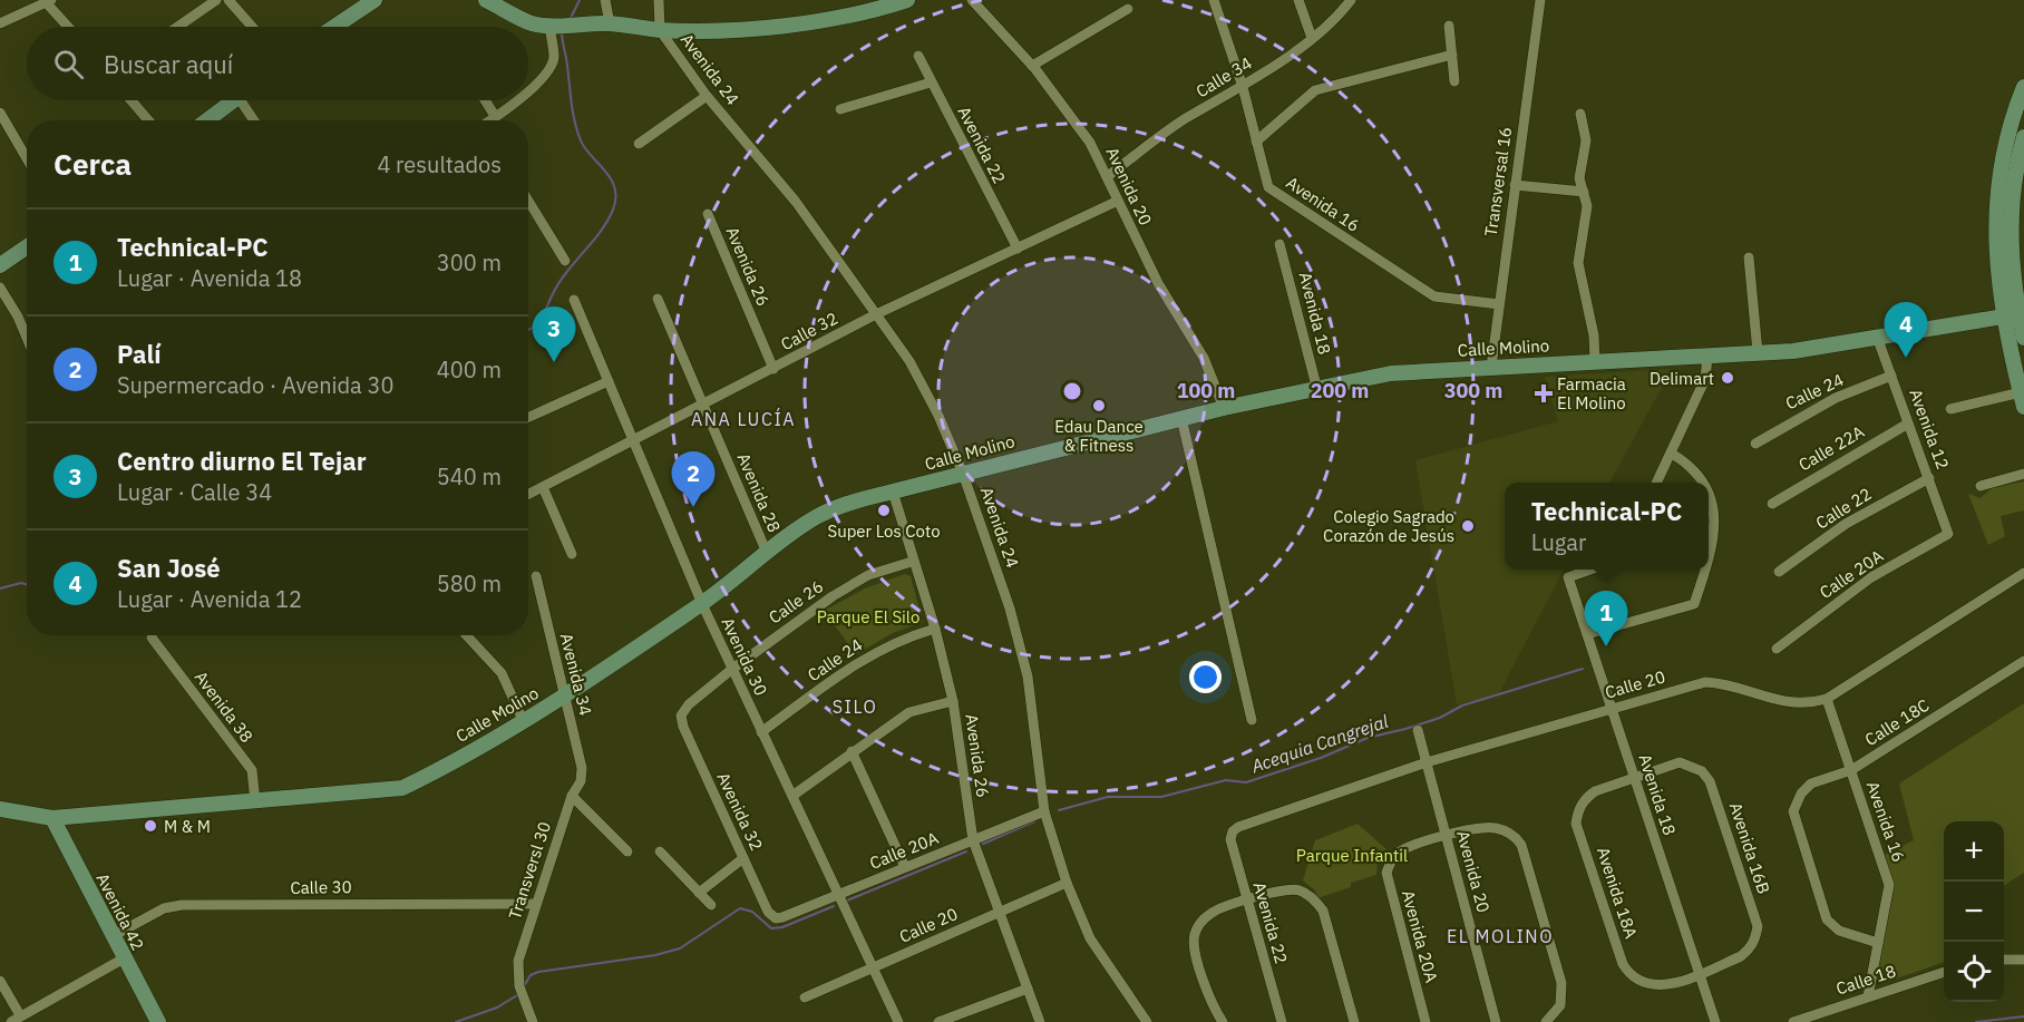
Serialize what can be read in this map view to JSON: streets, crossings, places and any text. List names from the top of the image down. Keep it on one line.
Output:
{"streets":{"main road":["Calle Molino","Avenida 42"],"street":["Avenida 24","Calle 34","Avenida 22","Transversal 16","Avenida 20","Avenida 16","Avenida 26","Avenida 18","Calle 32","Calle 24","Avenida 12","Calle 22A","Avenida 28","Calle 22","Calle 20A","Calle 26","Avenida 30","Avenida 34","Calle 20","Avenida 38","Calle 18C","Avenida 32","Avenida 16B","Transversl 30","Calle 30","Avenida 18A","Avenida 20A","Calle 18"]},"crossings":[["Avenida 24","Calle 32"],["Avenida 24","Calle Molino"],["Avenida 24","Calle 20A"],["Avenida 24","Calle 20"],["Calle 34","Avenida 20"],["Calle 34","Avenida 16"],["Avenida 22","Calle 32"],["Avenida 22","Calle 20"],["Transversal 16","Avenida 16"],["Transversal 16","Calle Molino"],["Avenida 20","Calle 32"],["Avenida 20","Calle Molino"],["Avenida 20","Calle 20"],["Avenida 20","Avenida 20A"],["Avenida 16","Calle 20"],["Avenida 16","Calle 18C"],["Avenida 16","Calle 18"],["Avenida 26","Calle 32"],["Avenida 26","Calle Molino"],["Avenida 26","Calle 24"],["Avenida 26","Calle 20A"],["Avenida 26","Calle 26"],["Avenida 26","Calle 20"],["Avenida 18","Calle Molino"],["Avenida 18","Calle 20"],["Avenida 18","Avenida 16B"],["Avenida 18","Avenida 18A"],["Calle 32","Avenida 28"],["Calle 32","Avenida 30"],["Calle Molino","Avenida 12"],["Calle Molino","Avenida 28"],["Calle Molino","Avenida 30"],["Calle Molino","Avenida 34"],["Calle Molino","Avenida 38"],["Calle Molino","Avenida 42"],["Calle 24","Avenida 12"],["Calle 24","Avenida 30"],["Avenida 12","Calle 22A"],["Avenida 12","Calle 22"],["Avenida 12","Calle 20A"],["Calle 20A","Avenida 30"],["Calle 20A","Avenida 32"],["Calle 26","Avenida 30"],["Calle 26","Avenida 32"],["Avenida 30","Calle 20"],["Avenida 34","Transversl 30"],["Avenida 16B","Avenida 18A"],["Transversl 30","Calle 30"],["Calle 30","Avenida 42"]],"districts":["ANA LUCÍA","SILO","EL MOLINO"],"water":["Acequia Cangrejal"],"parks":["Parque El Silo","Parque Infantil"],"places":{"other":["Delimart","Edau Dance & Fitness","Super Los Coto","Colegio Sagrado Corazón de Jesús","M & M"],"health":["Farmacia El Molino"]},"page":{"search":"Buscar aquí","heading":["Cerca","4 resultados"],"list":[{"mark":"1","name":"Technical-PC","note":"Lugar · Avenida 18","value":"300 m"},{"mark":"2","name":"Palí","note":"Supermercado · Avenida 30","value":"400 m"},{"mark":"3","name":"Centro diurno El Tejar","note":"Lugar · Calle 34","value":"540 m"},{"mark":"4","name":"San José","note":"Lugar · Avenida 12","value":"580 m"}],"pins":["4","3","2","1"],"popup":["Technical-PC","Lugar"],"map_buttons":["+","−"]},"rings":["100 m","200 m","300 m"]}
